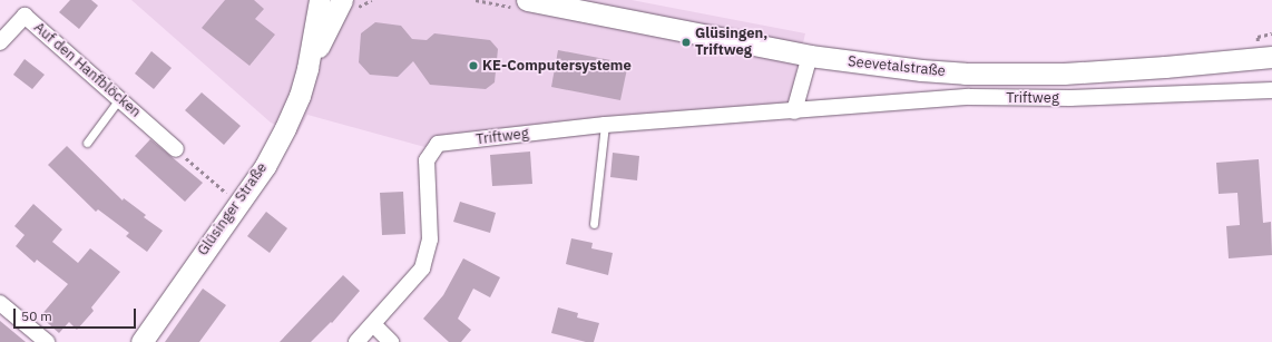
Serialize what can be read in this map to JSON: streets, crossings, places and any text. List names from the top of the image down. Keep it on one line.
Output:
{"streets":{"main road":["Seevetalstraße","Glüsinger Straße"],"street":["Auf den Hanfblöcken","Triftweg"]},"places":["Glüsingen, Triftweg","KE-Computersysteme"],"scale_bar":"50 m"}
